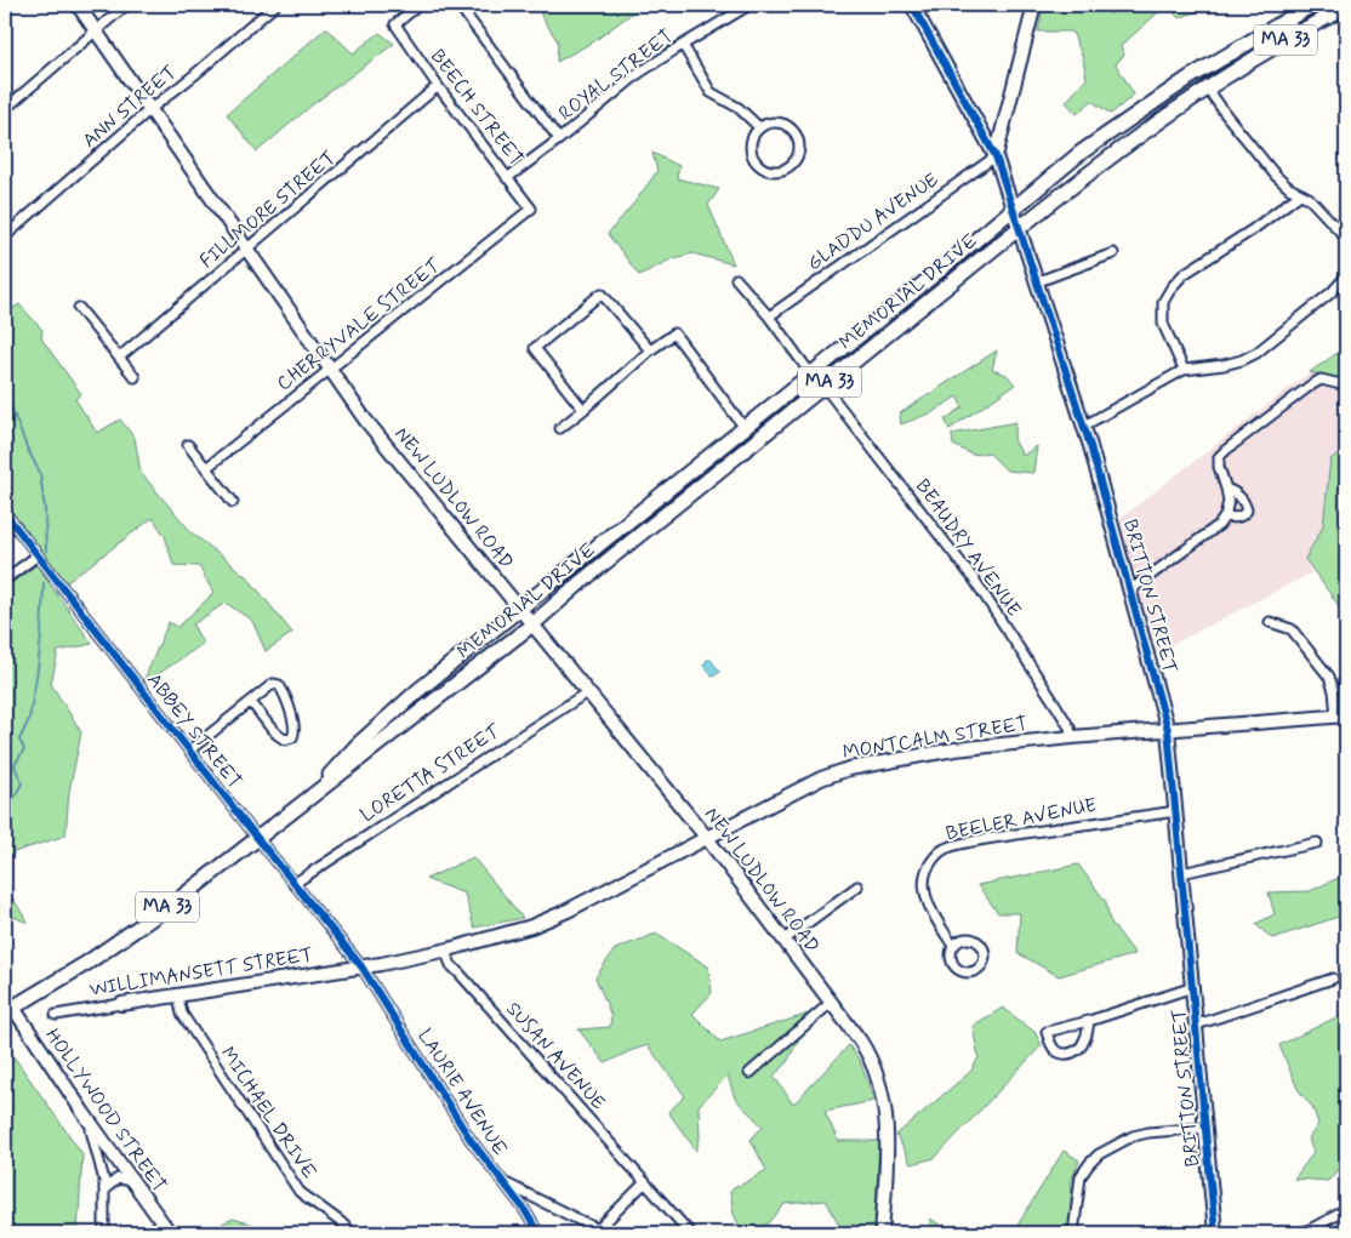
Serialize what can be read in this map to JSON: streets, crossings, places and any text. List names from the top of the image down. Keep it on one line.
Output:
{"streets":{"main road":["MA 33","MEMORIAL DRIVE","NEW LUDLOW ROAD","BRITTON STREET","MONTCALM STREET","WILLIMANSETT STREET","HOLLYWOOD STREET"],"street":["ROYAL STREET","ANN STREET","BEECH STREET","FILLMORE STREET","GLADDU AVENUE","CHERRYVALE STREET","BEAUDRY AVENUE","ABBEY STREET","LORETTA STREET","BEELER AVENUE","SUSAN AVENUE","LAURIE AVENUE","MICHAEL DRIVE"]},"crossings":[["ROYAL STREET","BEECH STREET"],["ANN STREET","NEW LUDLOW ROAD"],["BEECH STREET","FILLMORE STREET"],["BEECH STREET","CHERRYVALE STREET"],["FILLMORE STREET","NEW LUDLOW ROAD"],["GLADDU AVENUE","BRITTON STREET"],["MEMORIAL DRIVE","NEW LUDLOW ROAD"],["MEMORIAL DRIVE","BEAUDRY AVENUE"],["MEMORIAL DRIVE","BRITTON STREET"],["MEMORIAL DRIVE","ABBEY STREET"],["MEMORIAL DRIVE","HOLLYWOOD STREET"],["CHERRYVALE STREET","NEW LUDLOW ROAD"],["NEW LUDLOW ROAD","MONTCALM STREET"],["NEW LUDLOW ROAD","LORETTA STREET"],["BEAUDRY AVENUE","MONTCALM STREET"],["BRITTON STREET","MONTCALM STREET"],["BRITTON STREET","BEELER AVENUE"],["ABBEY STREET","LORETTA STREET"],["ABBEY STREET","WILLIMANSETT STREET"],["ABBEY STREET","LAURIE AVENUE"],["MONTCALM STREET","WILLIMANSETT STREET"],["WILLIMANSETT STREET","SUSAN AVENUE"],["WILLIMANSETT STREET","LAURIE AVENUE"],["WILLIMANSETT STREET","MICHAEL DRIVE"]]}
